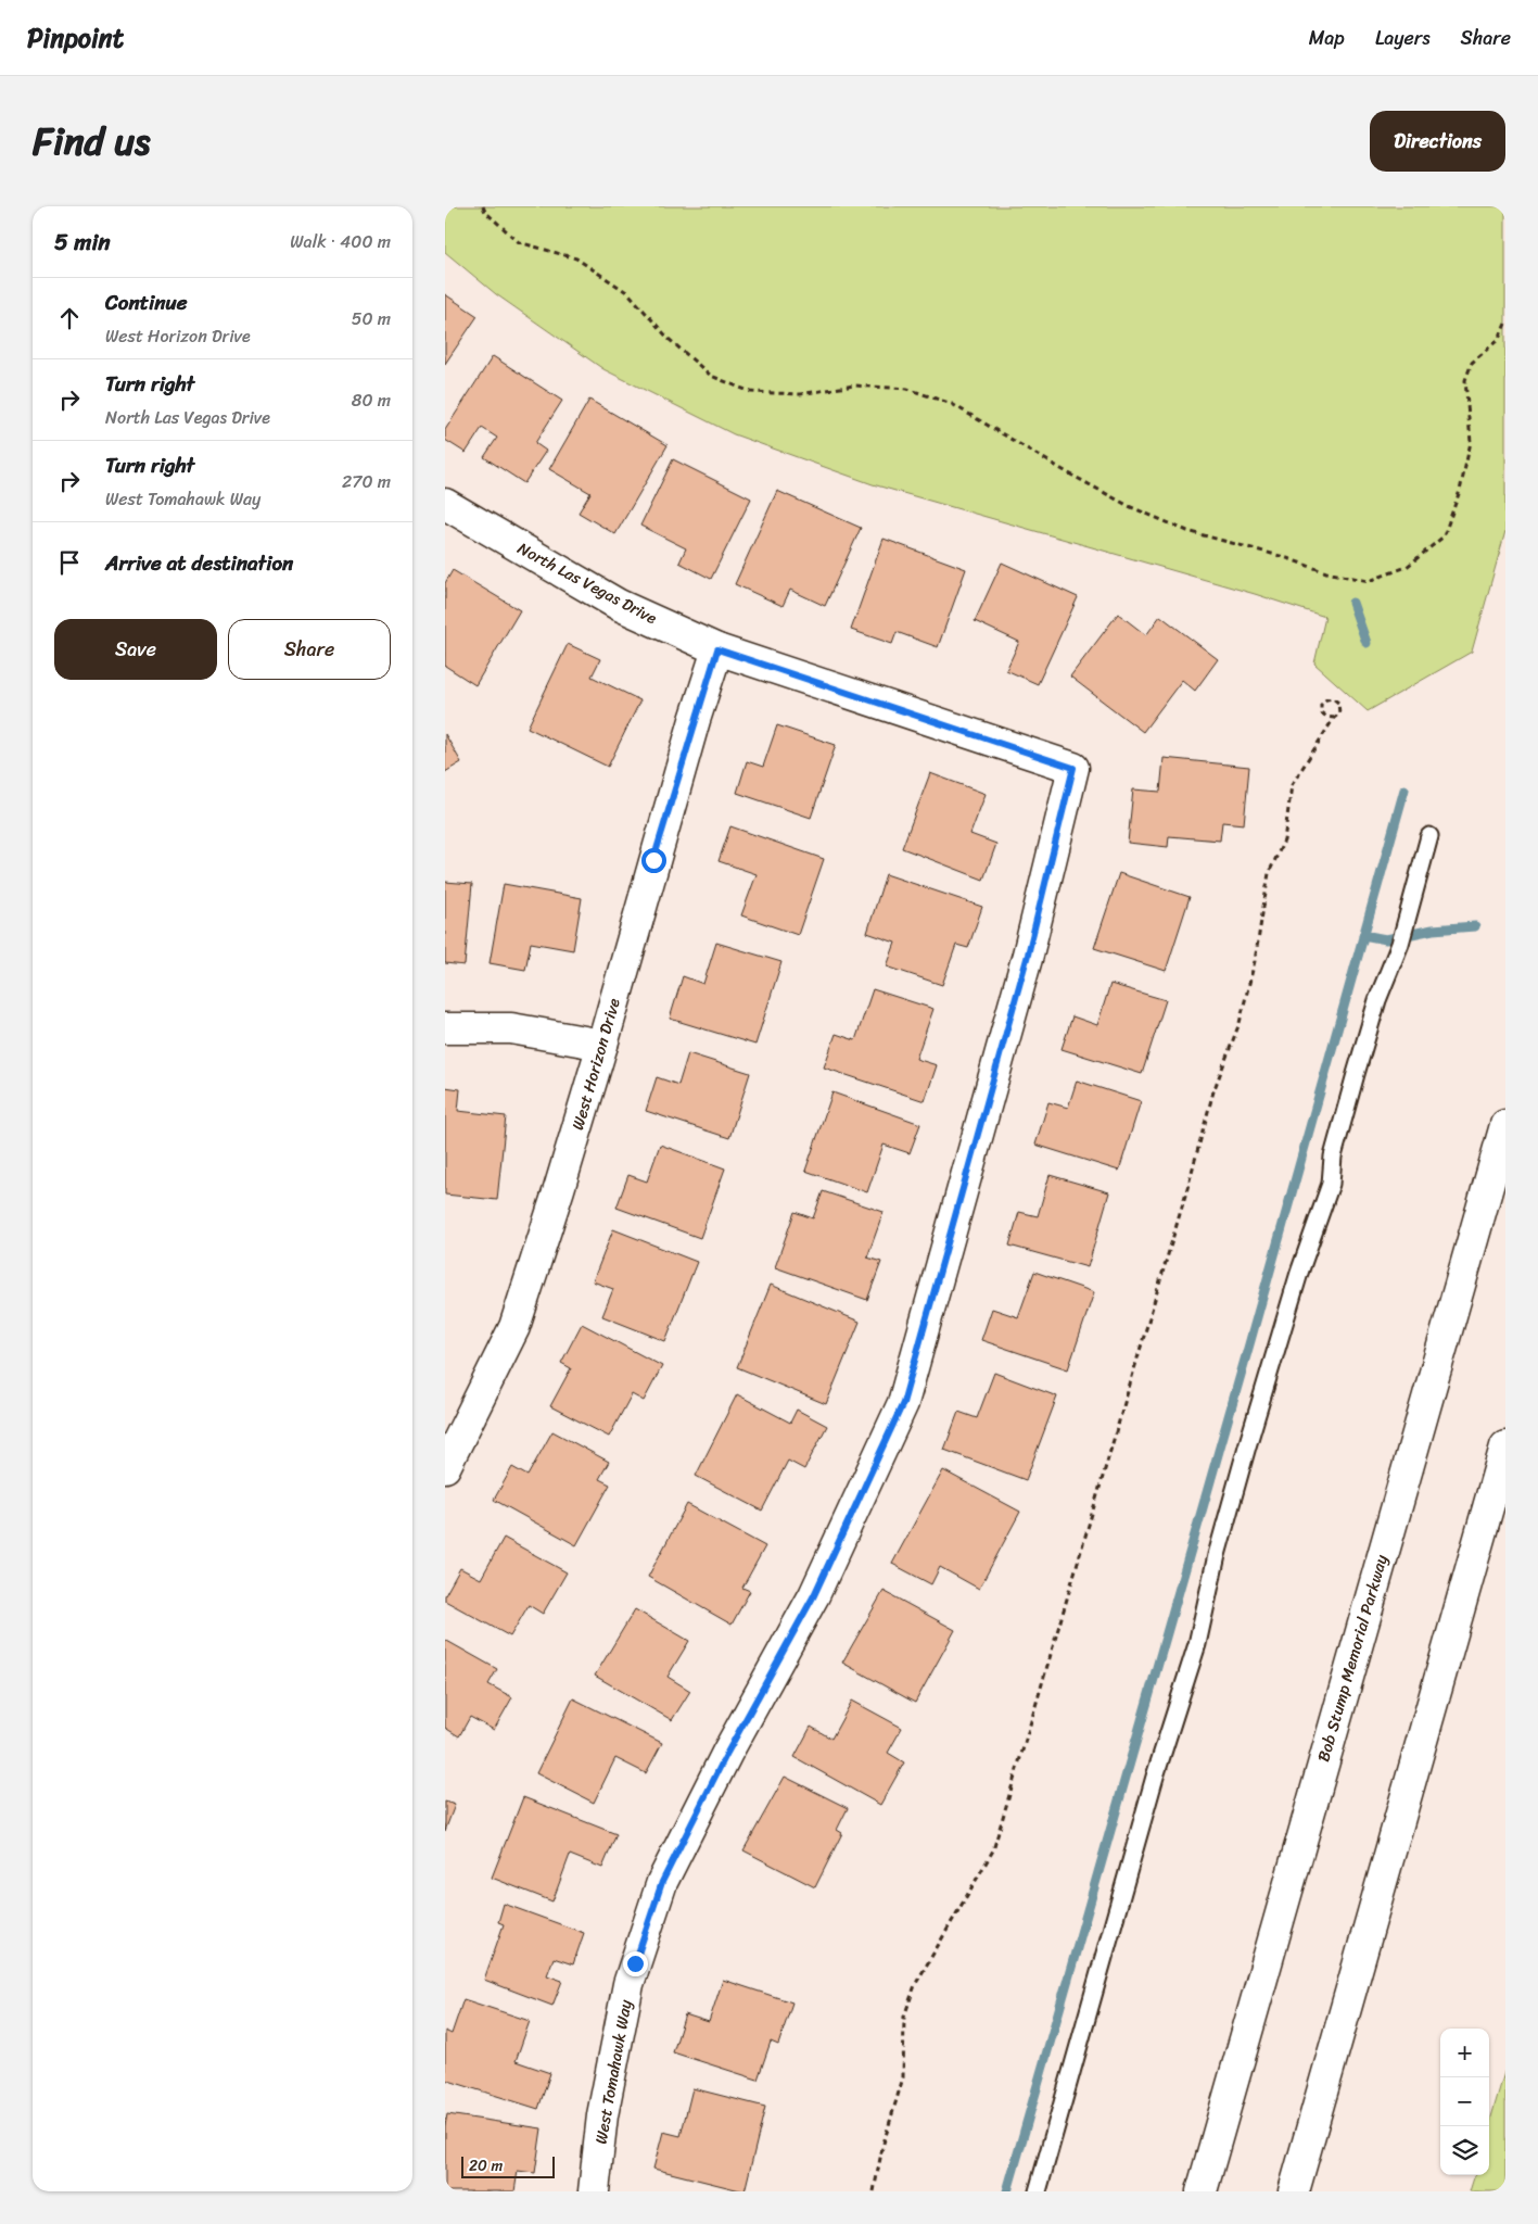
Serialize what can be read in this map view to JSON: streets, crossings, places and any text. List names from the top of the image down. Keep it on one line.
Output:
{"streets":{"main road":["North Las Vegas Drive","West Horizon Drive","Bob Stump Memorial Parkway","West Tomahawk Way"]},"crossings":[["North Las Vegas Drive","West Horizon Drive"],["North Las Vegas Drive","West Tomahawk Way"]],"scale_bar":"20 m","page":{"header":"Pinpoint","nav":["Map","Layers","Share"],"title":"Find us","buttons":["Directions",["Save","Share"]],"heading":["5 min","Walk · 400 m"],"list":[["Continue","West Horizon Drive","50 m"],["Turn right","North Las Vegas Drive","80 m"],["Turn right","West Tomahawk Way","270 m"],"Arrive at destination"],"map_buttons":["+","−"],"scale":"20 m"}}
